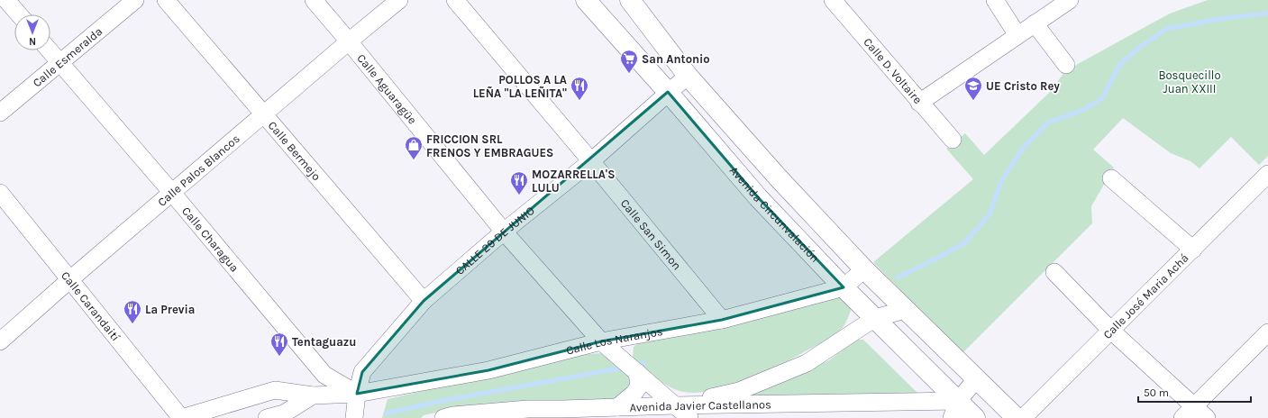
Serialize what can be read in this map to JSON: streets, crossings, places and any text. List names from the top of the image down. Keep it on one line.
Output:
{"streets":{"highway":["Avenida Circunvalación"],"street":["Calle Esmeralda","Calle D. Voltaire","Calle Aguaragüe","Calle Bermejo","Calle Palos Blancos","Calle San Simon","Calle Charagua","CALLE 29 DE JUNIO","Calle José Maria Achá","Calle Carandaití","Calle Los Naranjos","Avenida Javier Castellanos"]},"crossings":[["Calle Esmeralda","Calle Charagua"],["Calle Aguaragüe","Calle Palos Blancos"],["Calle Aguaragüe","CALLE 29 DE JUNIO"],["Calle Aguaragüe","Calle Los Naranjos"],["Calle Aguaragüe","Avenida Javier Castellanos"],["Calle Bermejo","Calle Palos Blancos"],["Calle Bermejo","CALLE 29 DE JUNIO"],["Calle Palos Blancos","Calle Charagua"],["Calle Palos Blancos","Calle Carandaití"],["Avenida Circunvalación","CALLE 29 DE JUNIO"],["Avenida Circunvalación","Calle Los Naranjos"],["Avenida Circunvalación","Avenida Javier Castellanos"],["Calle San Simon","CALLE 29 DE JUNIO"],["Calle San Simon","Calle Los Naranjos"],["Calle Charagua","CALLE 29 DE JUNIO"],["Calle Charagua","Calle Los Naranjos"],["CALLE 29 DE JUNIO","Calle Los Naranjos"]],"parks":["Bosquecillo Juan XXIII"],"places":{"supermarket":["San Antonio"],"restaurant":["POLLOS A LA LEÑA \"LA LEÑITA\"","MOZARRELLA'S LULU","La Previa","Tentaguazu"],"school or university":["UE Cristo Rey"],"shop":["FRICCION SRL FRENOS Y EMBRAGUES"]},"scale_bar":"50 m","north":"bottom"}
